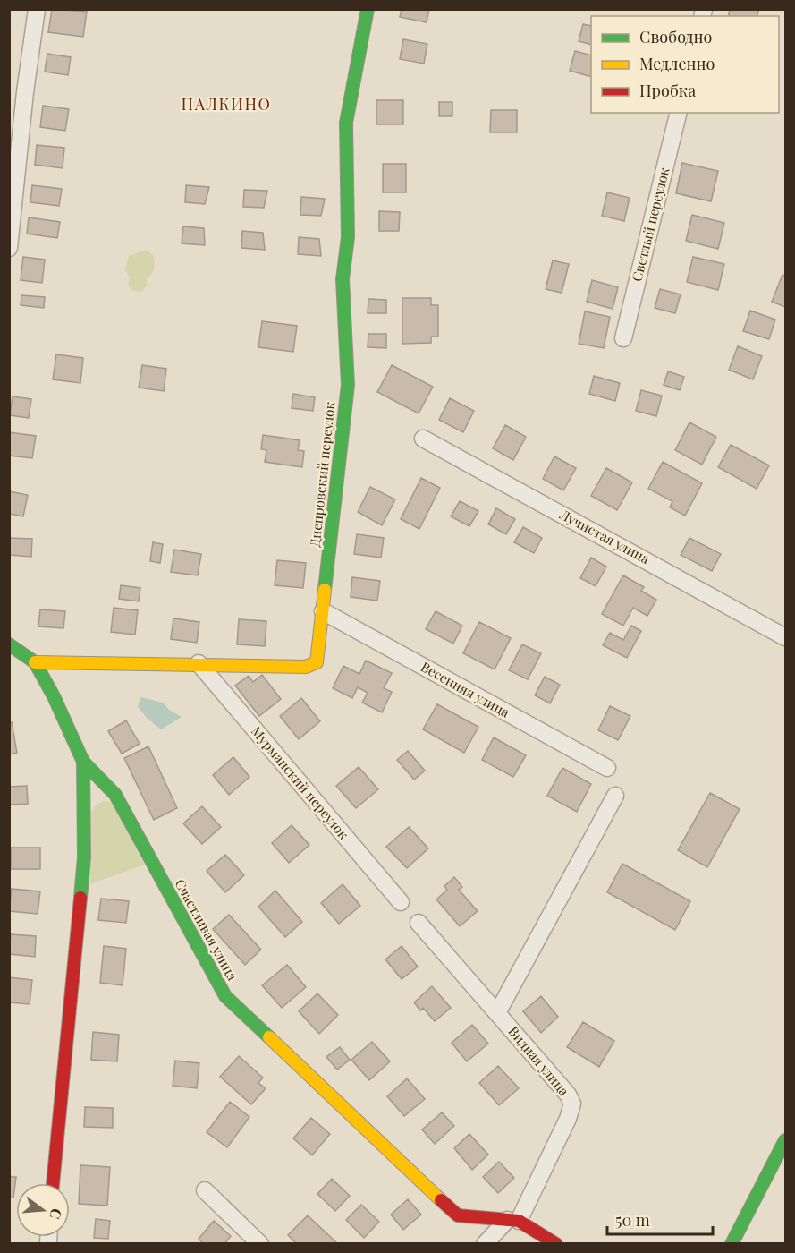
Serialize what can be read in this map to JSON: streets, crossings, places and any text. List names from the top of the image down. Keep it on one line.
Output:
{"streets":{"street":["Светлый переулок","Днепровский переулок","Лучистая улица","Весенняя улица","Мурманский переулок","Счастливая улица","Видная улица"]},"crossings":[["Днепровский переулок","Весенняя улица"],["Днепровский переулок","Мурманский переулок"],["Днепровский переулок","Счастливая улица"],["Счастливая улица","Видная улица"]],"districts":["ПАЛКИНО"],"legend":["Свободно","Медленно","Пробка"],"scale_bar":"50 m","north":"right"}
